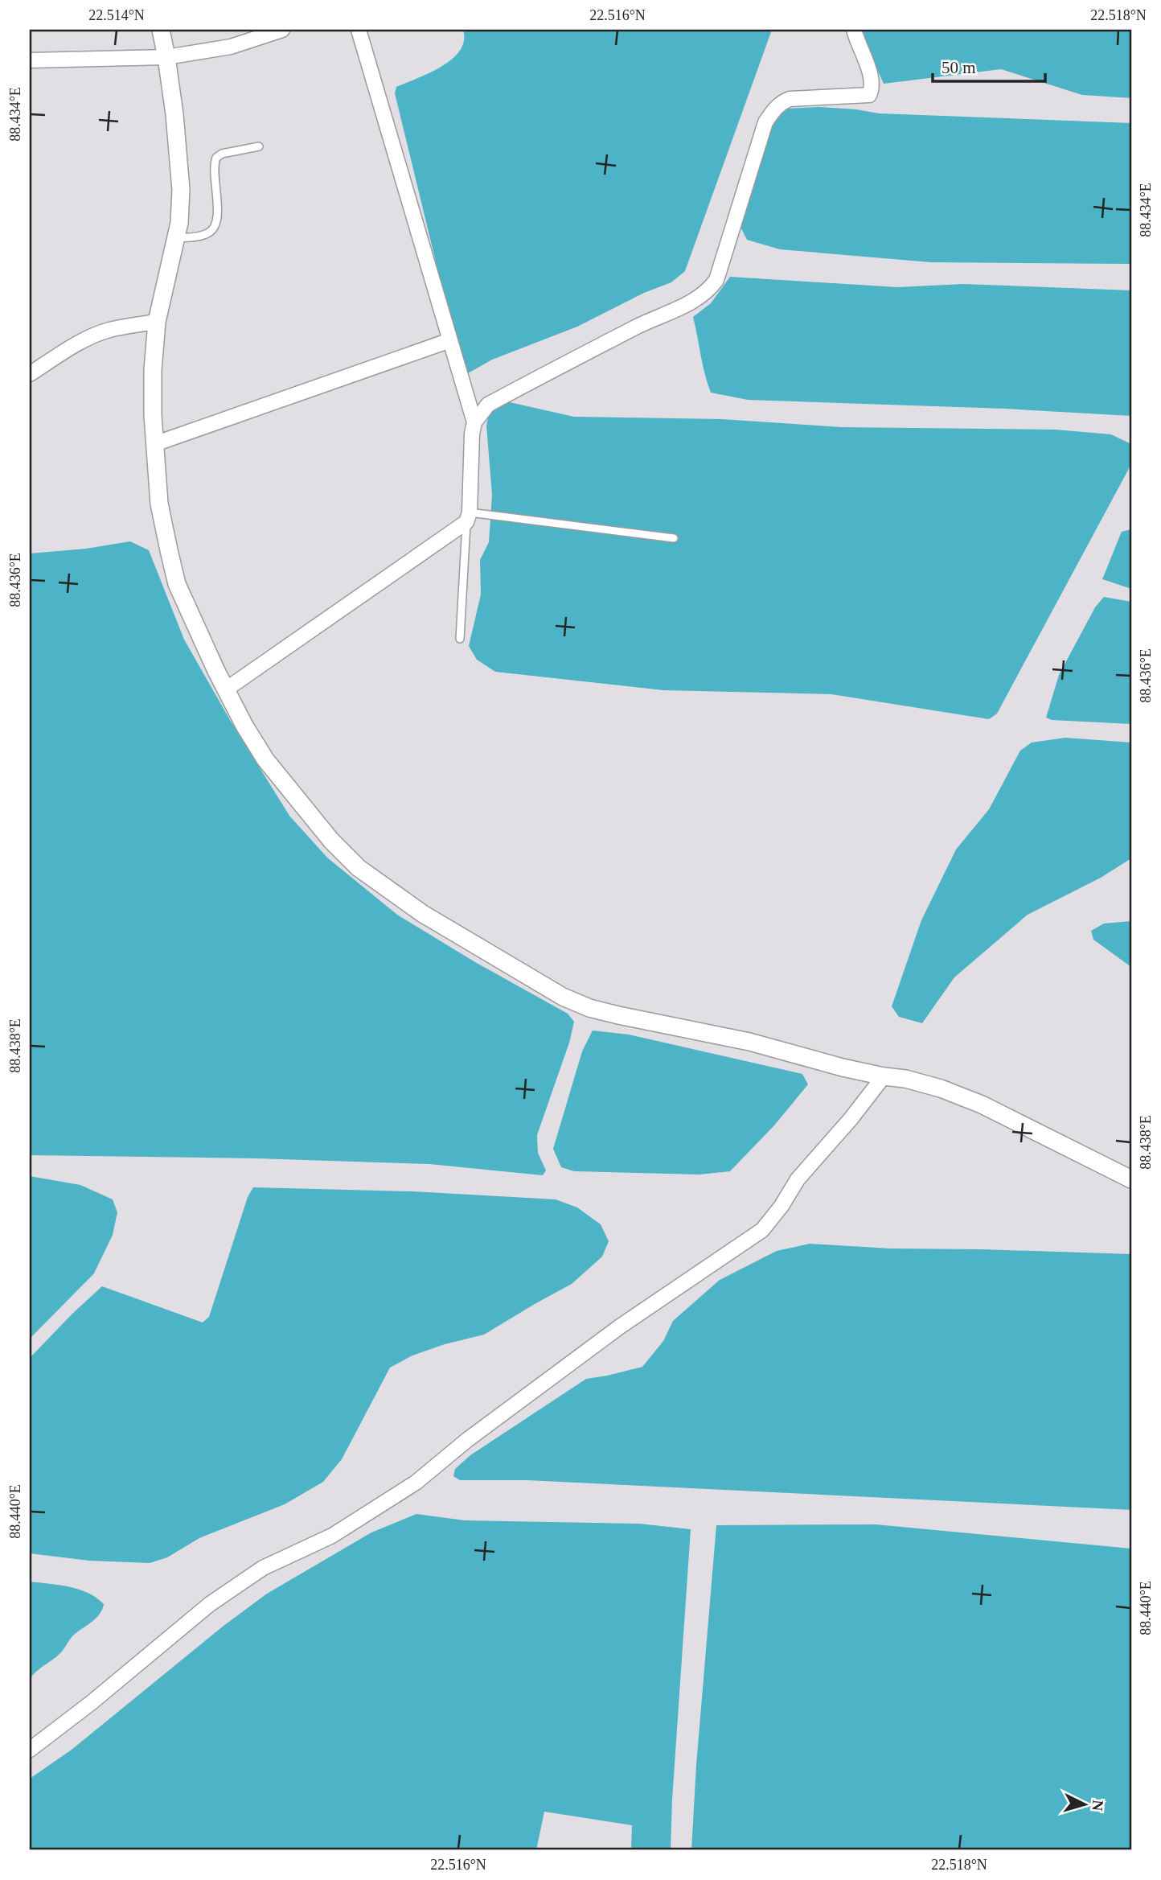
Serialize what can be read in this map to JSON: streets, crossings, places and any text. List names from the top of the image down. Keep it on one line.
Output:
{"scale_bar":"50 m","north":"right","coordinates":["22.514°N","22.516°N","22.518°N","88.434°E","88.436°E","88.438°E","88.440°E"]}
